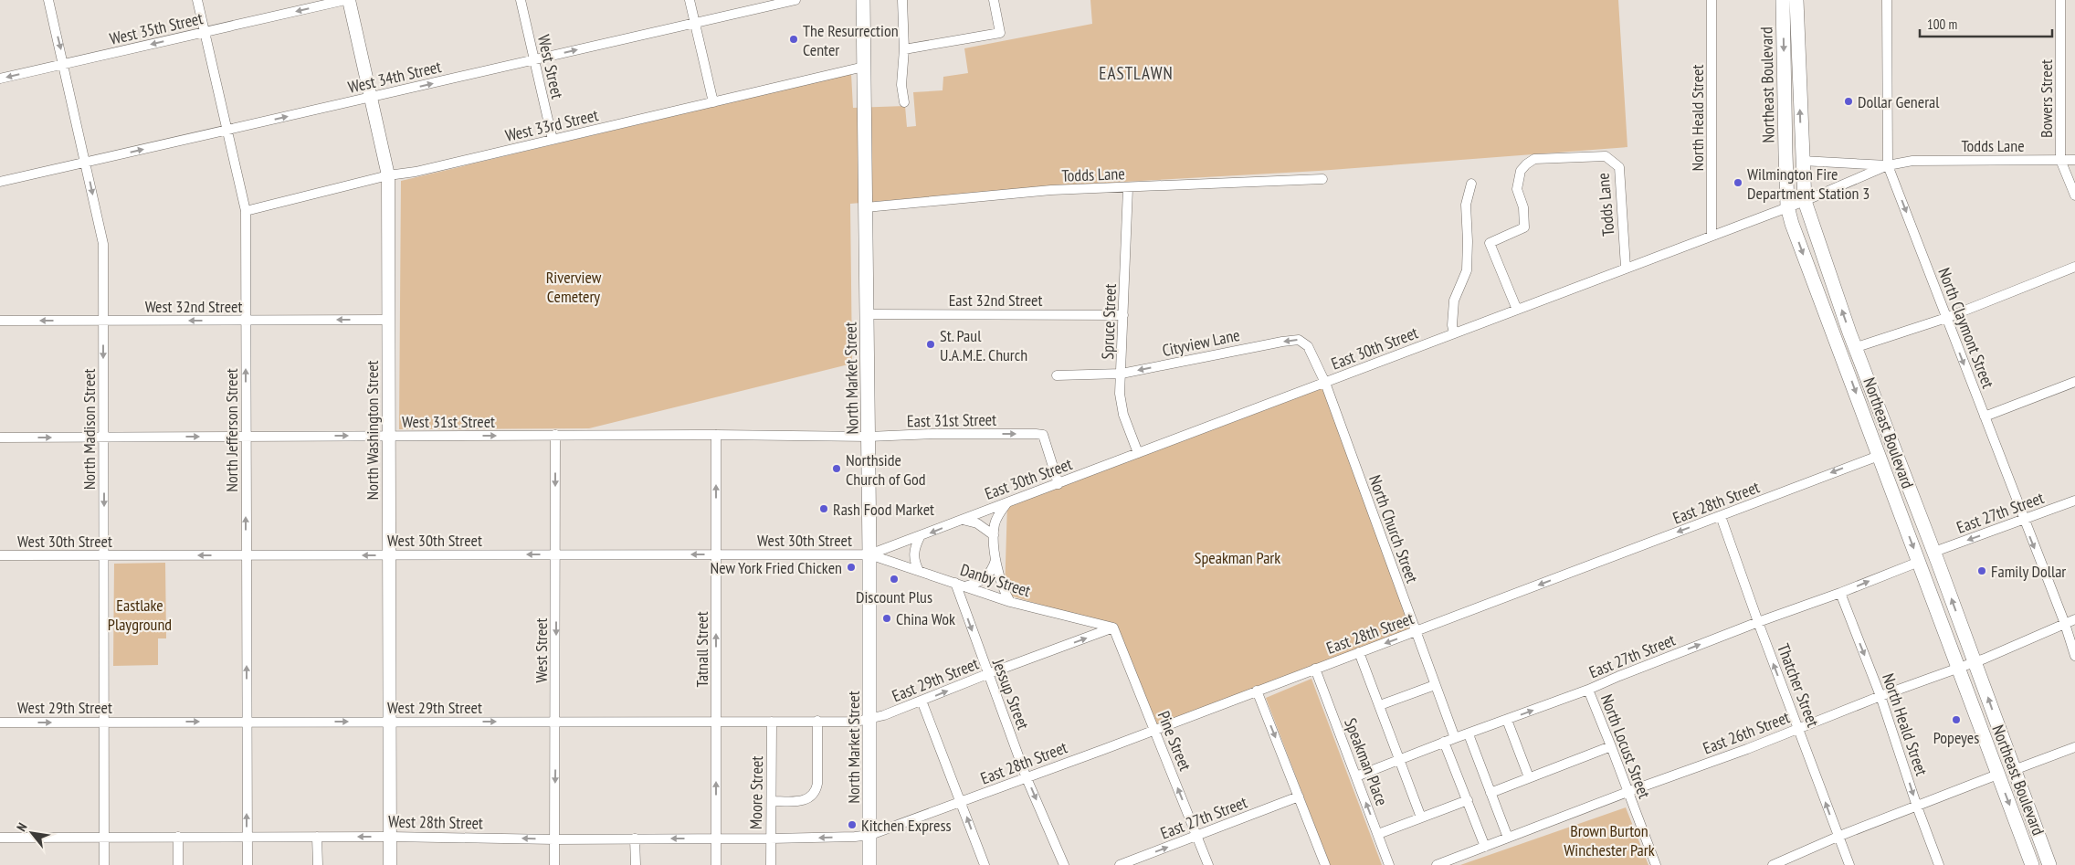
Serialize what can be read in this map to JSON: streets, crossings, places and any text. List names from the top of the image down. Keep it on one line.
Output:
{"streets":{"main road":["Northeast Boulevard","North Market Street","North Washington Street"],"street":["West 35th Street","West Street","West 34th Street","Bowers Street","North Heald Street","West 33rd Street","Todds Lane","East 32nd Street","West 32nd Street","Spruce Street","North Claymont Street","Cityview Lane","East 30th Street","East 31st Street","West 31st Street","North Madison Street","North Jefferson Street","East 28th Street","East 27th Street","North Church Street","West 30th Street","Danby Street","Tatnall Street","East 29th Street","Thatcher Street","Jessup Street","West 29th Street","East 26th Street","Pine Street","North Locust Street","Speakman Place","Moore Street","West 28th Street"]},"crossings":[["West 35th Street","North Madison Street"],["West 35th Street","North Jefferson Street"],["West 35th Street","North Washington Street"],["West Street","West 34th Street"],["West Street","West 33rd Street"],["West Street","West 31st Street"],["West Street","West 30th Street"],["West Street","West 29th Street"],["West Street","West 28th Street"],["West 34th Street","North Madison Street"],["West 34th Street","North Jefferson Street"],["West 34th Street","North Washington Street"],["Northeast Boulevard","Todds Lane"],["Northeast Boulevard","East 30th Street"],["Northeast Boulevard","East 28th Street"],["Northeast Boulevard","East 27th Street"],["Northeast Boulevard","East 26th Street"],["Bowers Street","Todds Lane"],["North Heald Street","East 30th Street"],["North Heald Street","East 27th Street"],["North Heald Street","East 26th Street"],["West 33rd Street","North Market Street"],["West 33rd Street","North Jefferson Street"],["West 33rd Street","North Washington Street"],["Todds Lane","Spruce Street"],["Todds Lane","North Claymont Street"],["Todds Lane","East 30th Street"],["Todds Lane","North Market Street"],["East 32nd Street","Spruce Street"],["East 32nd Street","North Market Street"],["West 32nd Street","North Madison Street"],["West 32nd Street","North Jefferson Street"],["West 32nd Street","North Washington Street"],["Spruce Street","Cityview Lane"],["Spruce Street","East 30th Street"],["North Claymont Street","East 30th Street"],["North Claymont Street","East 27th Street"],["North Claymont Street","East 26th Street"],["Cityview Lane","East 30th Street"],["Cityview Lane","North Church Street"],["East 30th Street","North Market Street"],["East 30th Street","East 31st Street"],["East 30th Street","North Church Street"],["East 30th Street","West 30th Street"],["East 30th Street","Danby Street"],["East 30th Street","Jessup Street"],["North Market Street","East 31st Street"],["North Market Street","West 31st Street"],["North Market Street","East 28th Street"],["North Market Street","West 30th Street"],["North Market Street","Danby Street"],["North Market Street","East 29th Street"],["North Market Street","West 29th Street"],["North Market Street","West 28th Street"],["East 31st Street","West 31st Street"],["West 31st Street","North Madison Street"],["West 31st Street","North Jefferson Street"],["West 31st Street","North Washington Street"],["West 31st Street","Tatnall Street"],["North Madison Street","West 30th Street"],["North Madison Street","West 29th Street"],["North Madison Street","West 28th Street"],["North Jefferson Street","West 30th Street"],["North Jefferson Street","West 29th Street"],["North Jefferson Street","West 28th Street"],["North Washington Street","West 30th Street"],["North Washington Street","West 29th Street"],["North Washington Street","West 28th Street"],["East 28th Street","North Church Street"],["East 28th Street","Thatcher Street"],["East 28th Street","Jessup Street"],["East 28th Street","Pine Street"],["East 28th Street","Speakman Place"],["East 28th Street","West 28th Street"],["East 27th Street","North Church Street"],["East 27th Street","Thatcher Street"],["East 27th Street","Pine Street"],["East 27th Street","North Locust Street"],["East 27th Street","Speakman Place"],["West 30th Street","Danby Street"],["West 30th Street","Tatnall Street"],["Danby Street","East 29th Street"],["Danby Street","Jessup Street"],["Danby Street","Pine Street"],["Tatnall Street","West 29th Street"],["Tatnall Street","West 28th Street"],["East 29th Street","Jessup Street"],["East 29th Street","West 29th Street"],["East 29th Street","Pine Street"],["Thatcher Street","East 26th Street"],["West 29th Street","Moore Street"],["East 26th Street","North Locust Street"],["Moore Street","West 28th Street"]],"one_way":["West 35th Street","West Street","West 34th Street","North Heald Street","West 32nd Street","North Claymont Street","Cityview Lane","East 31st Street","West 31st Street","North Madison Street","North Jefferson Street","East 28th Street","West 30th Street","Tatnall Street","East 29th Street","Thatcher Street","West 29th Street","Pine Street","West 28th Street"],"districts":["EASTLAWN"],"parks":["Riverview Cemetery","Speakman Park","Eastlake Playground","Brown Burton Winchester Park"],"places":["The Resurrection Center","Dollar General","Wilmington Fire Department Station 3","St. Paul U.A.M.E. Church","Northside Church of God","Rash Food Market","New York Fried Chicken","Family Dollar","Discount Plus","China Wok","Popeyes","Kitchen Express"],"scale_bar":"100 m","north":"top left"}
